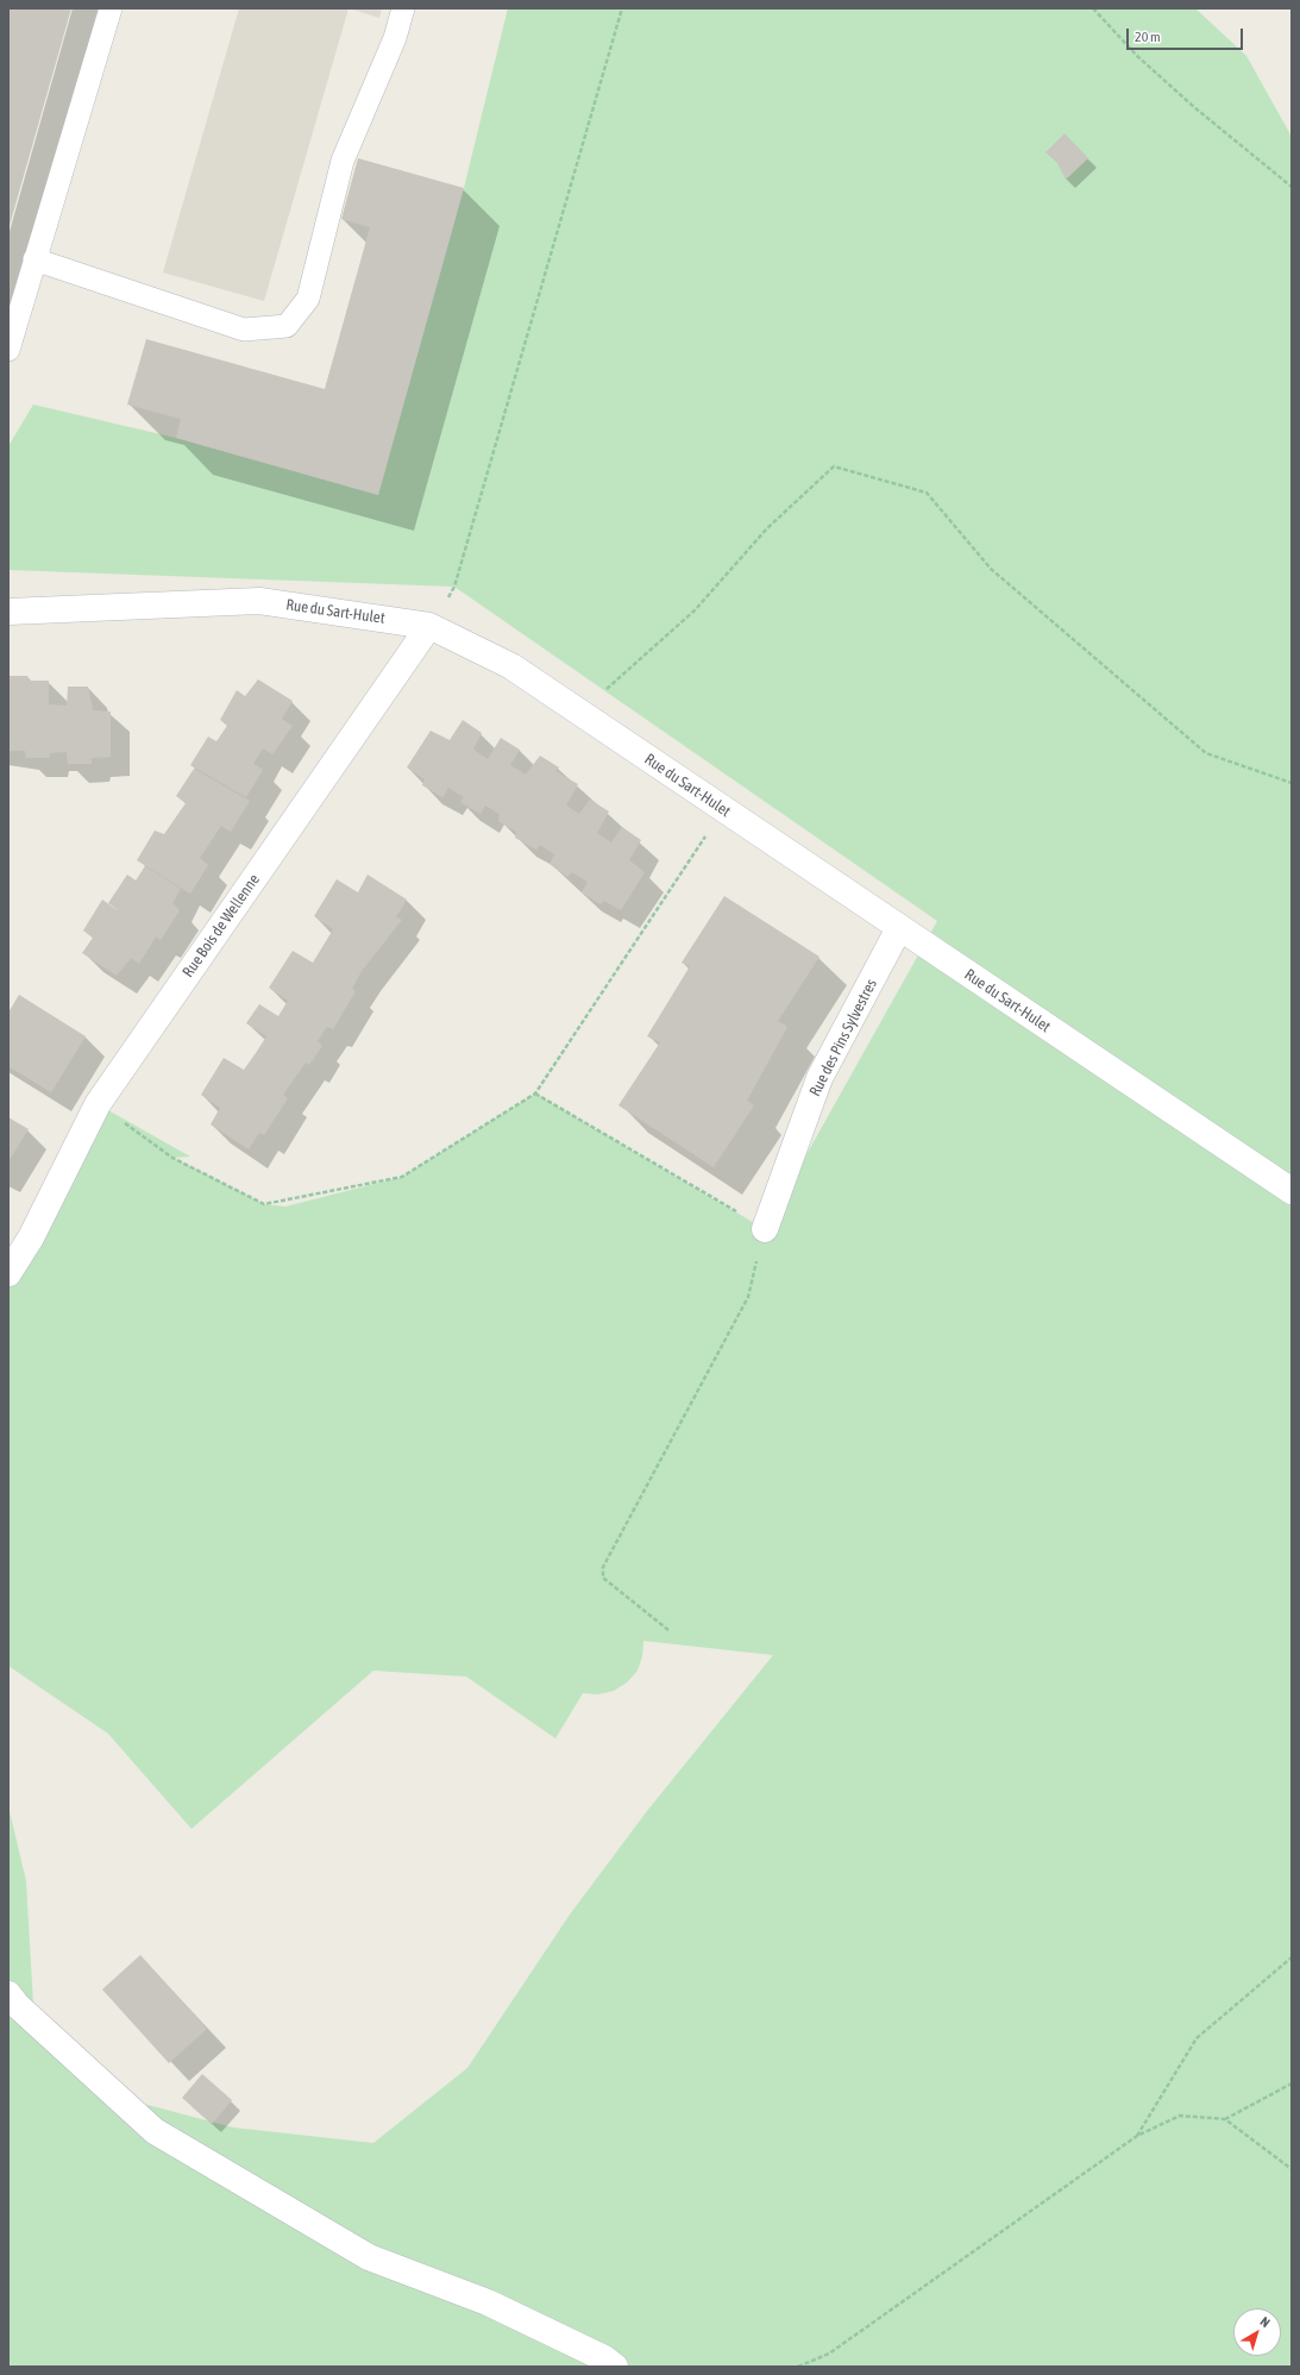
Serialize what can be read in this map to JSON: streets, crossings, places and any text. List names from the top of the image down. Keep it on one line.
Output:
{"streets":{"street":["Rue du Sart-Hulet","Rue Bois de Wellenne","Rue des Pins Sylvestres"]},"crossings":[["Rue du Sart-Hulet","Rue Bois de Wellenne"],["Rue du Sart-Hulet","Rue des Pins Sylvestres"]],"scale_bar":"20 m","north":"top right"}
